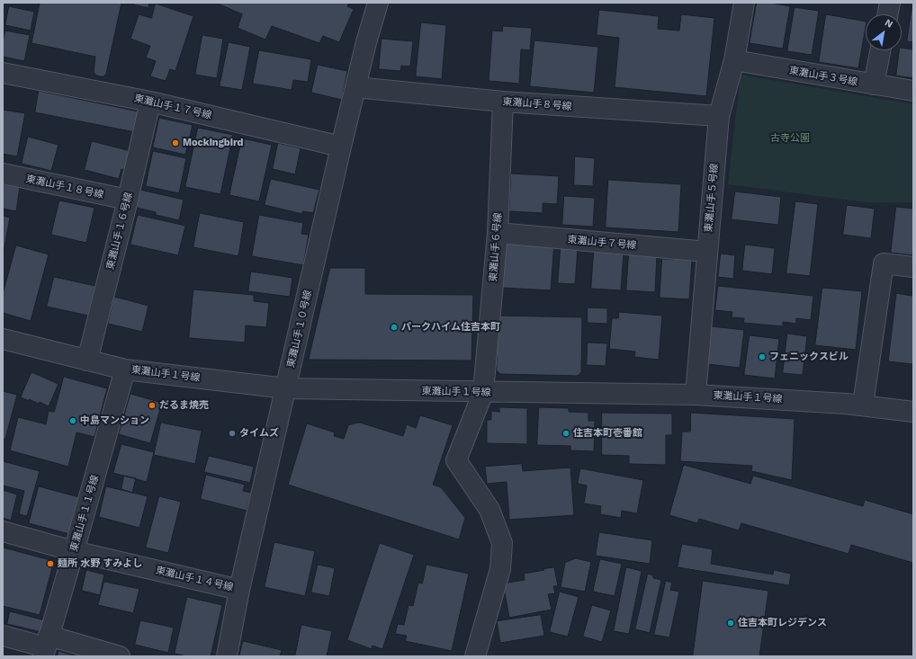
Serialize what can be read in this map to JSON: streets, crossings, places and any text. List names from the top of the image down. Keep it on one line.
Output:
{"streets":{"street":["東灘山手３号線","東灘山手８号線","東灘山手１７号線","東灘山手１８号線","東灘山手５号線","東灘山手１６号線","東灘山手７号線","東灘山手６号線","東灘山手１０号線","東灘山手１号線","東灘山手１１号線","東灘山手１４号線"]},"crossings":[["東灘山手３号線","東灘山手５号線"],["東灘山手８号線","東灘山手５号線"],["東灘山手８号線","東灘山手６号線"],["東灘山手８号線","東灘山手１０号線"],["東灘山手１７号線","東灘山手１６号線"],["東灘山手１７号線","東灘山手１０号線"],["東灘山手１８号線","東灘山手１６号線"],["東灘山手５号線","東灘山手７号線"],["東灘山手５号線","東灘山手１号線"],["東灘山手１６号線","東灘山手１号線"],["東灘山手７号線","東灘山手６号線"],["東灘山手６号線","東灘山手１号線"],["東灘山手１０号線","東灘山手１号線"],["東灘山手１０号線","東灘山手１４号線"],["東灘山手１号線","東灘山手１１号線"],["東灘山手１１号線","東灘山手１４号線"]],"parks":["古寺公園"],"places":["Mockingbird","パークハイム住吉本町","フェニックスビル","だるま焼売","中島マンション","タイムズ","住吉本町壱番館","麺所 水野 すみよし","住吉本町レジデンス"],"north":"top right"}
